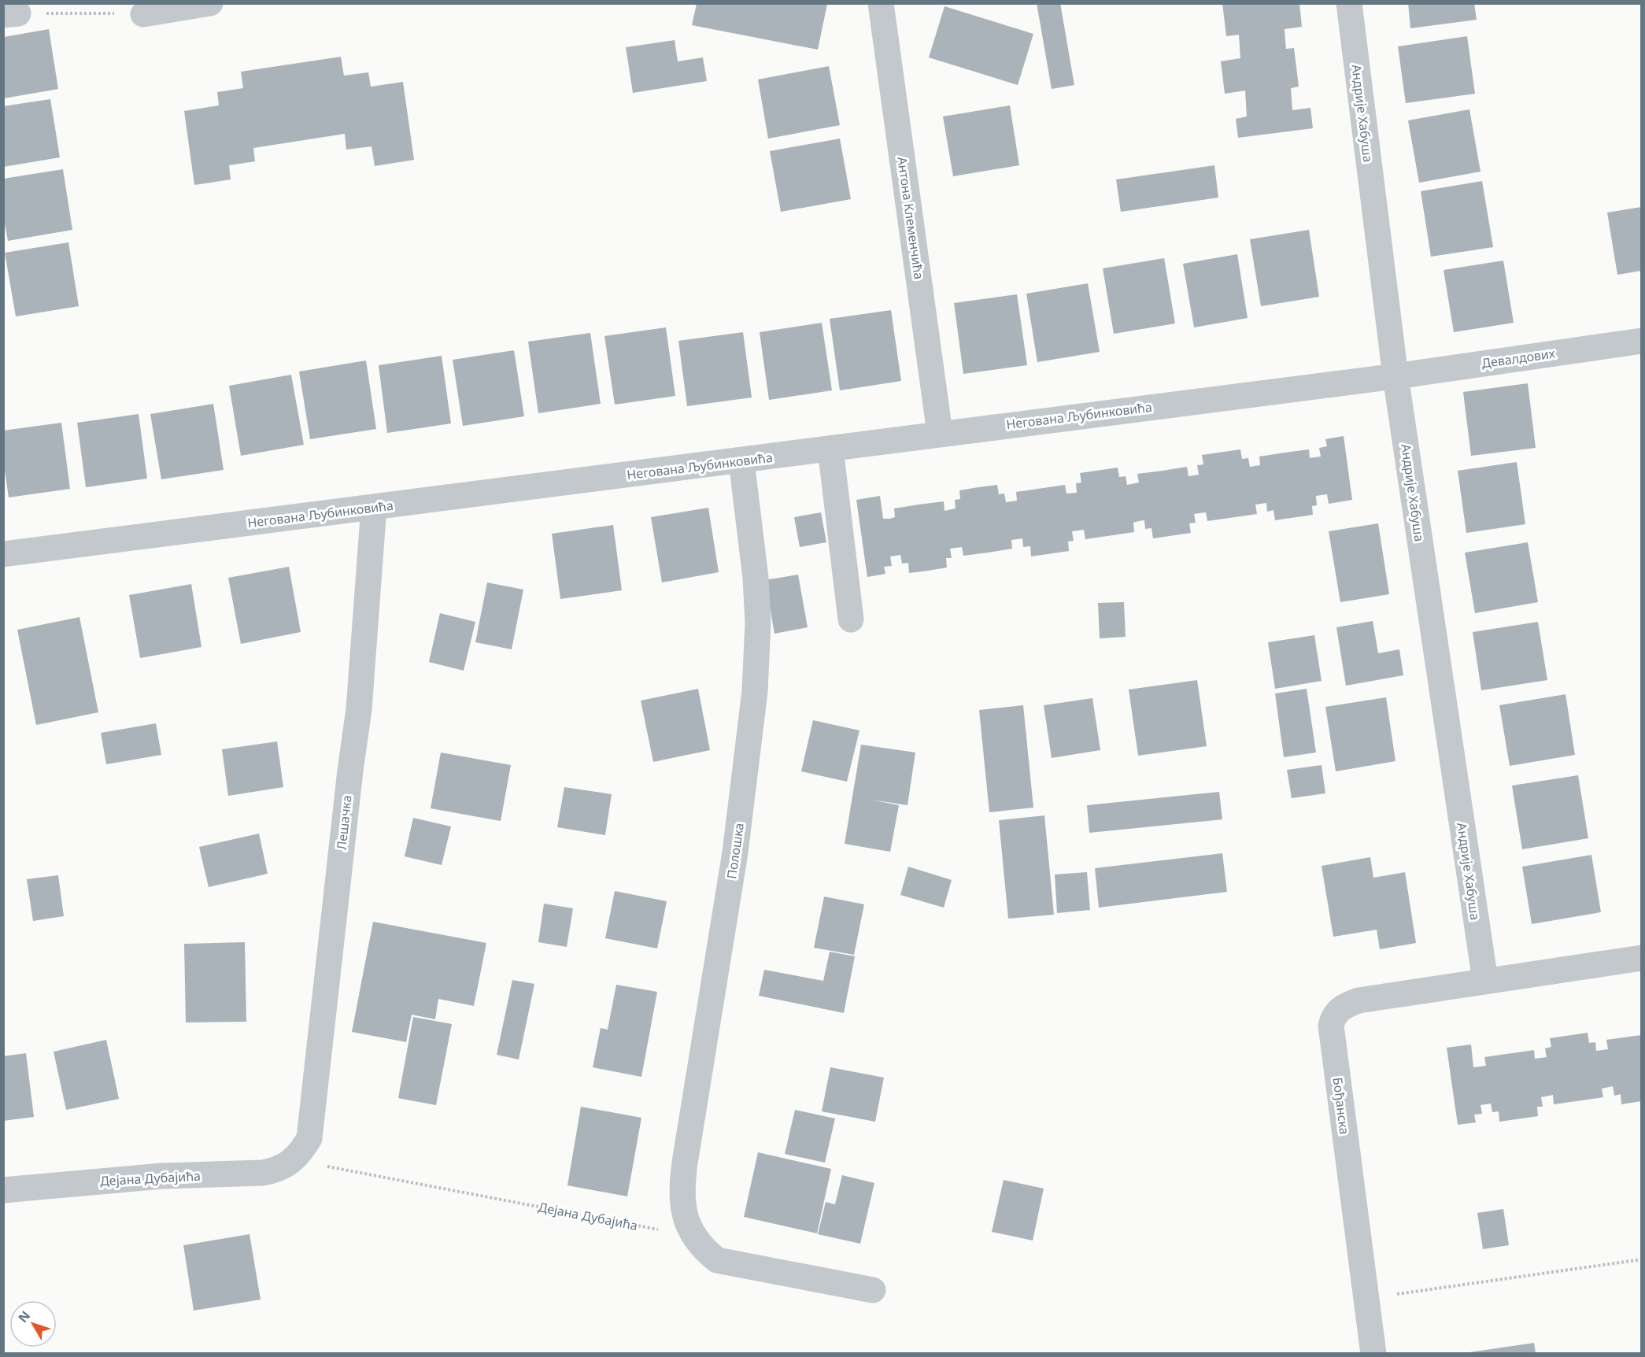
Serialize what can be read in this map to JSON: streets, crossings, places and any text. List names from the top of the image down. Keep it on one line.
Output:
{"streets":{"street":["Андрије Хабуша","Антона Клеменчића","Девалдових","Негована Љубинковића","Лешачка","Полошка","Бођанска","Дејана Дубајића"]},"crossings":[["Андрије Хабуша","Девалдових"],["Андрије Хабуша","Негована Љубинковића"],["Андрије Хабуша","Бођанска"],["Антона Клеменчића","Негована Љубинковића"],["Девалдових","Негована Љубинковића"],["Негована Љубинковића","Лешачка"],["Негована Љубинковића","Полошка"],["Лешачка","Дејана Дубајића"],["Полошка","Дејана Дубајића"]],"north":"top left"}
